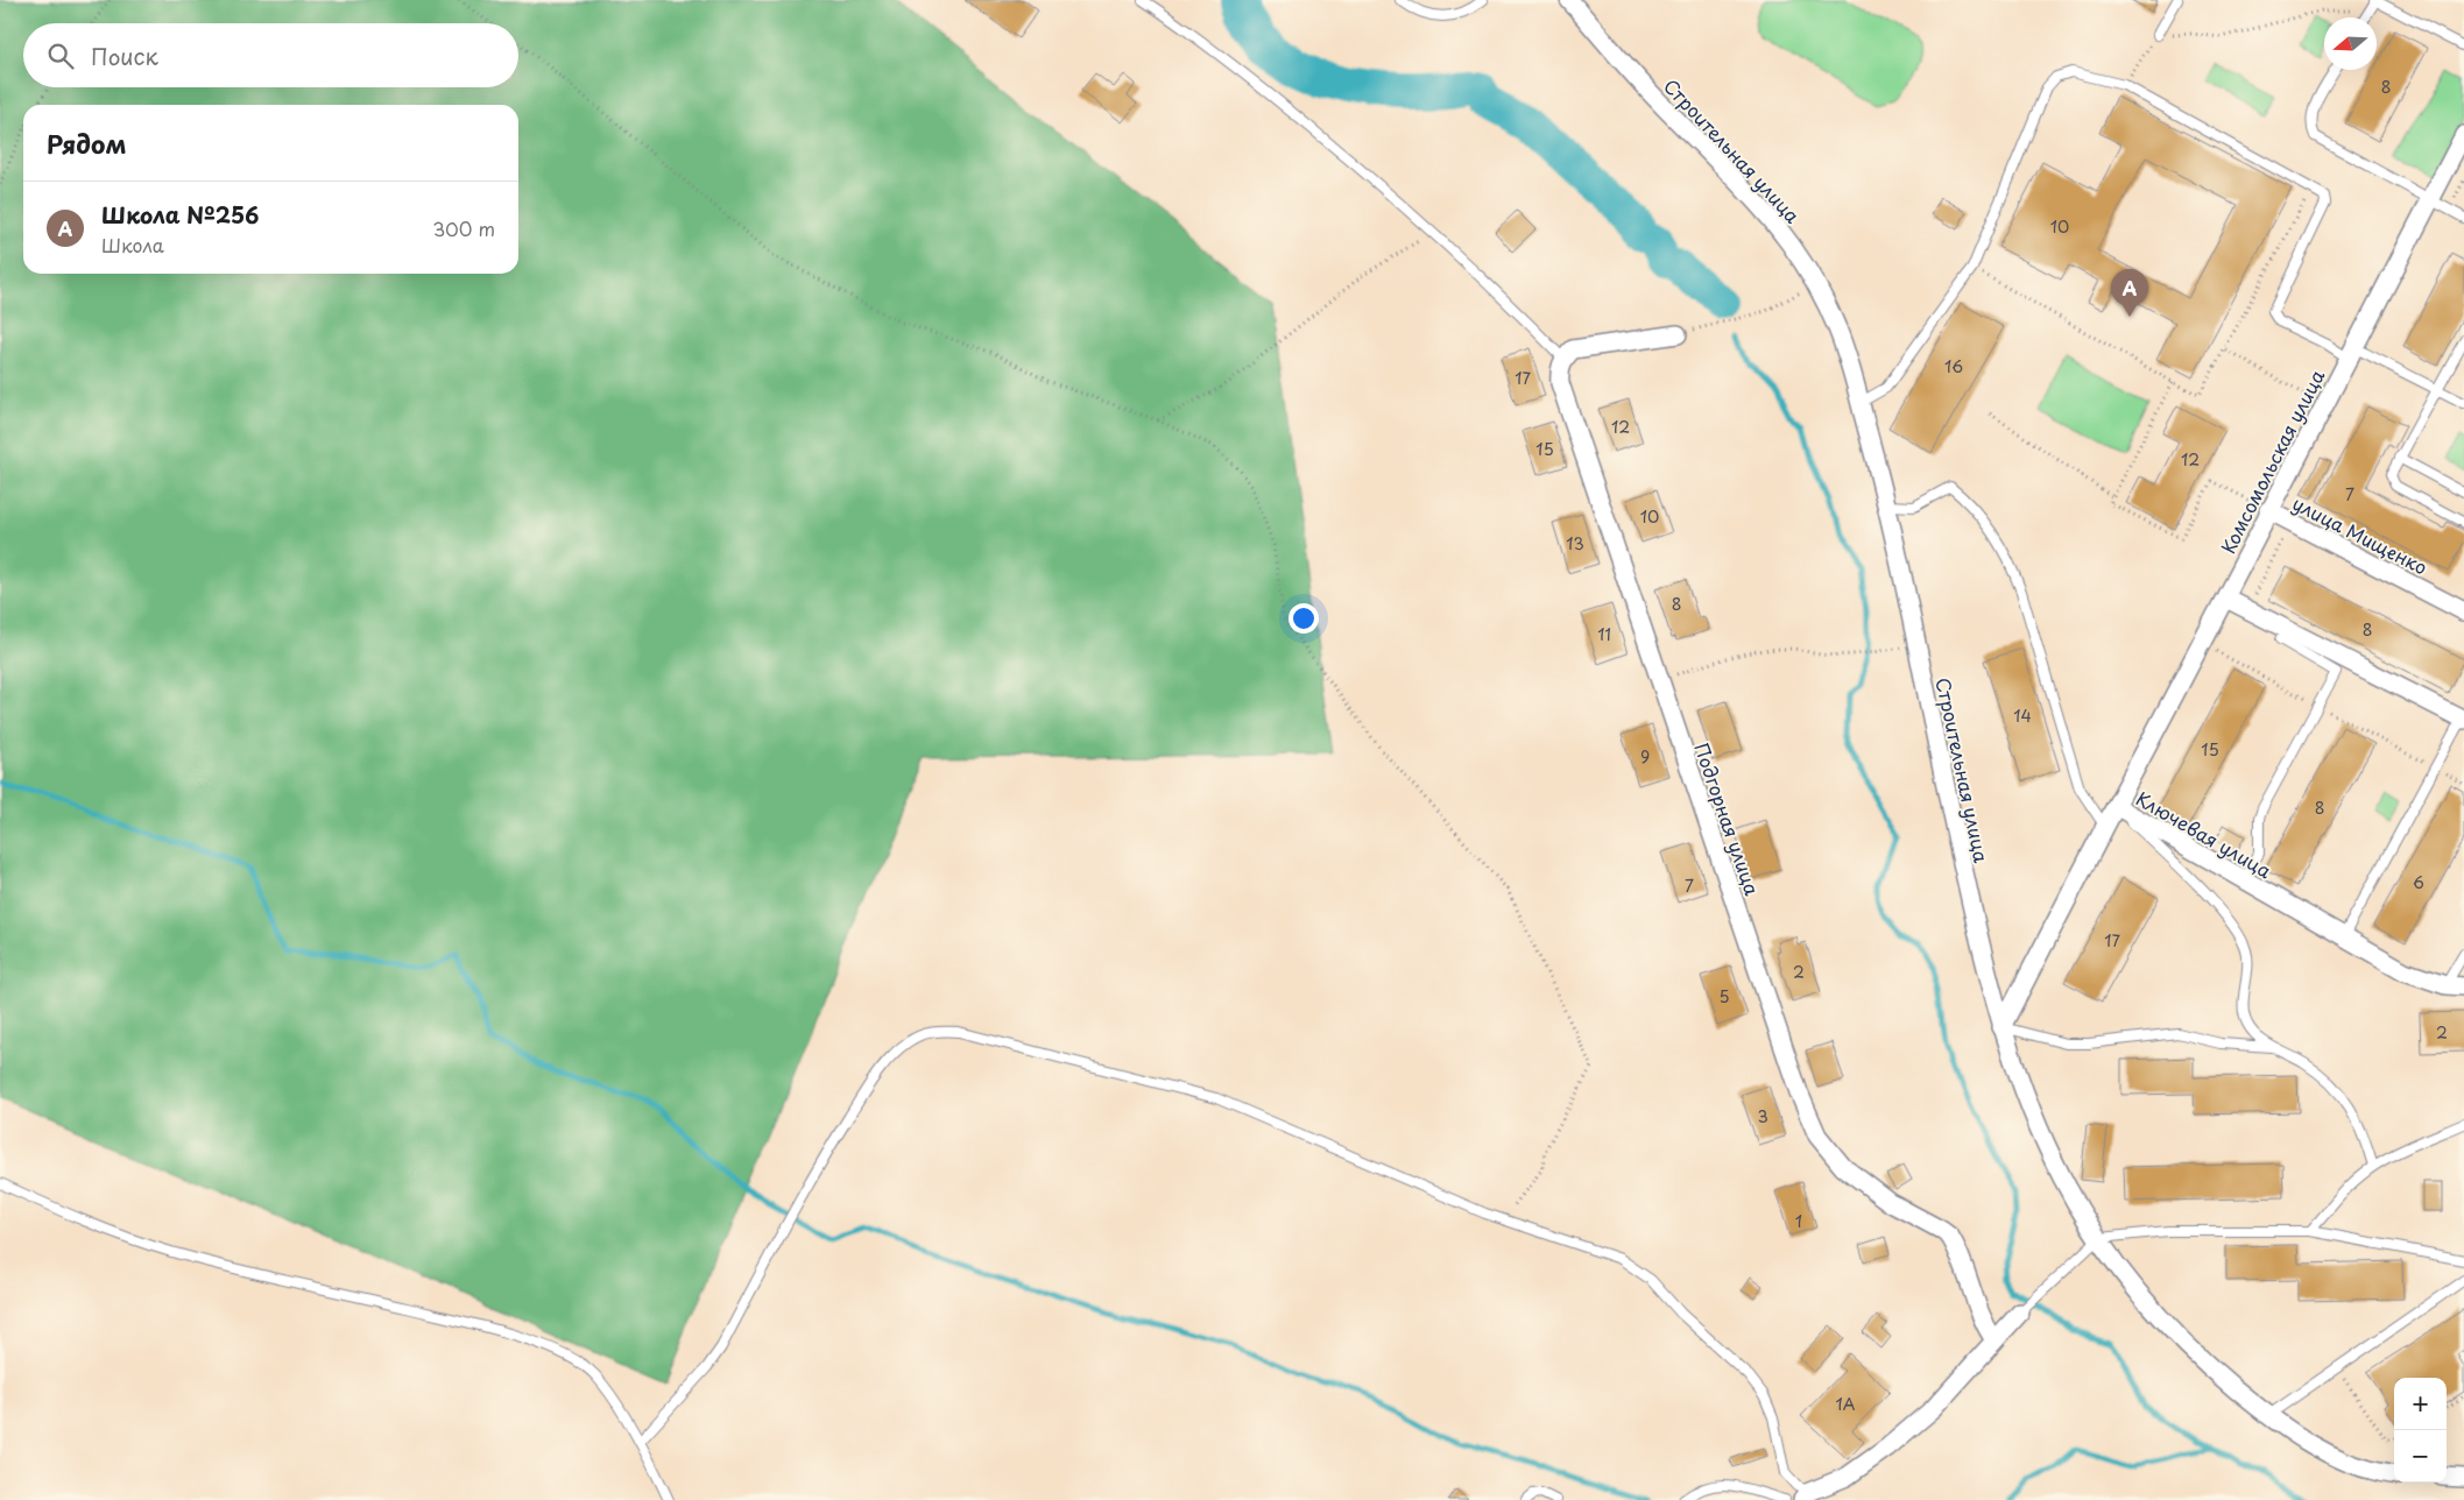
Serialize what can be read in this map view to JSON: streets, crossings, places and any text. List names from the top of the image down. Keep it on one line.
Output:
{"streets":{"street":["Строительная улица","Комсомольская улица","улица Мищенко","Подгорная улица","Ключевая улица"]},"crossings":[["Строительная улица","Ключевая улица"],["Комсомольская улица","улица Мищенко"],["Комсомольская улица","Ключевая улица"]],"house_numbers":["8","10","16","17","12","15","12","7","10","13","8","8","11","14","15","9","8","6","7","17","2","5","2","3","1","1А"],"north":"left","page":{"search":"Поиск","heading":"Рядом","list":[{"mark":"A","name":"Школа №256","note":"Школа","value":"300 m"}],"pins":"A","map_buttons":["+","−"]}}
